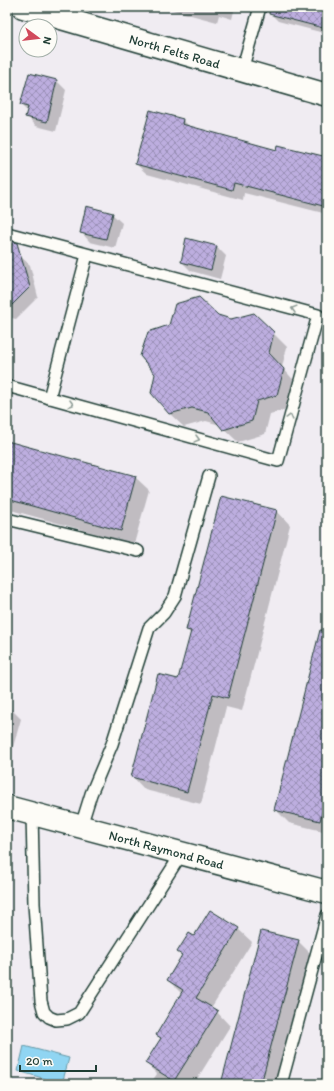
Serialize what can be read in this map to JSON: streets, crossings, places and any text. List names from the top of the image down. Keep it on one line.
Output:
{"streets":{"street":["North Felts Road","North Raymond Road"]},"scale_bar":"20 m","north":"right"}
